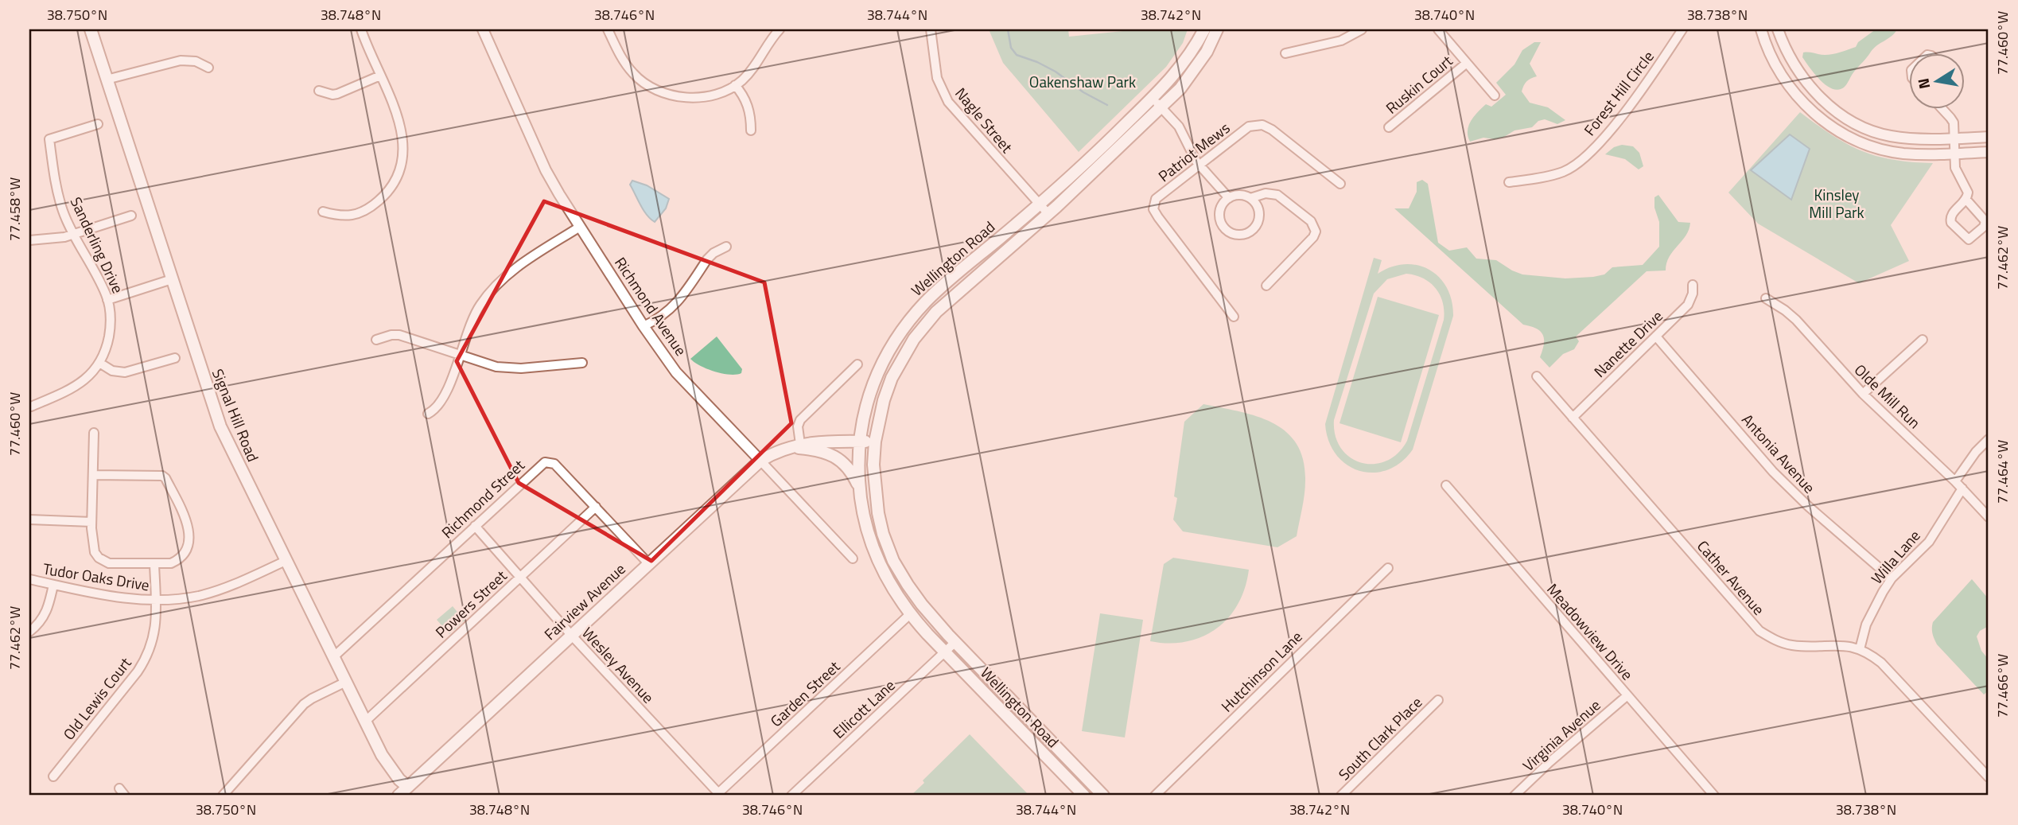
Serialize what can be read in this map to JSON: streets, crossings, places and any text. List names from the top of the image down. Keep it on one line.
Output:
{"streets":{"main road":["Wellington Road","Signal Hill Road","Fairview Avenue"],"street":["Ruskin Court","Forest Hill Circle","Nagle Street","Patriot Mews","Sanderling Drive","Richmond Avenue","Nanette Drive","Olde Mill Run","Antonia Avenue","Richmond Street","Willa Lane","Tudor Oaks Drive","Cather Avenue","Powers Street","Meadowview Drive","Wesley Avenue","Hutchinson Lane","Garden Street","Old Lewis Court","Ellicott Lane","Virginia Avenue","South Clark Place"]},"crossings":[["Nagle Street","Wellington Road"],["Wellington Road","Fairview Avenue"],["Wellington Road","Garden Street"],["Wellington Road","Ellicott Lane"],["Richmond Avenue","Fairview Avenue"],["Nanette Drive","Antonia Avenue"],["Nanette Drive","Cather Avenue"],["Olde Mill Run","Willa Lane"],["Signal Hill Road","Richmond Street"],["Signal Hill Road","Tudor Oaks Drive"],["Signal Hill Road","Fairview Avenue"],["Signal Hill Road","Powers Street"],["Antonia Avenue","Willa Lane"],["Richmond Street","Fairview Avenue"],["Richmond Street","Powers Street"],["Richmond Street","Wesley Avenue"],["Willa Lane","Cather Avenue"],["Tudor Oaks Drive","Old Lewis Court"],["Fairview Avenue","Wesley Avenue"],["Powers Street","Wesley Avenue"],["Meadowview Drive","Virginia Avenue"],["Wesley Avenue","Garden Street"]],"parks":["Oakenshaw Park","Kinsley Mill Park"],"north":"left","coordinates":["38.750°N","38.748°N","38.746°N","38.744°N","38.742°N","38.740°N","38.738°N","77.460°W","77.458°W","77.462°W","77.464°W","77.466°W"]}
